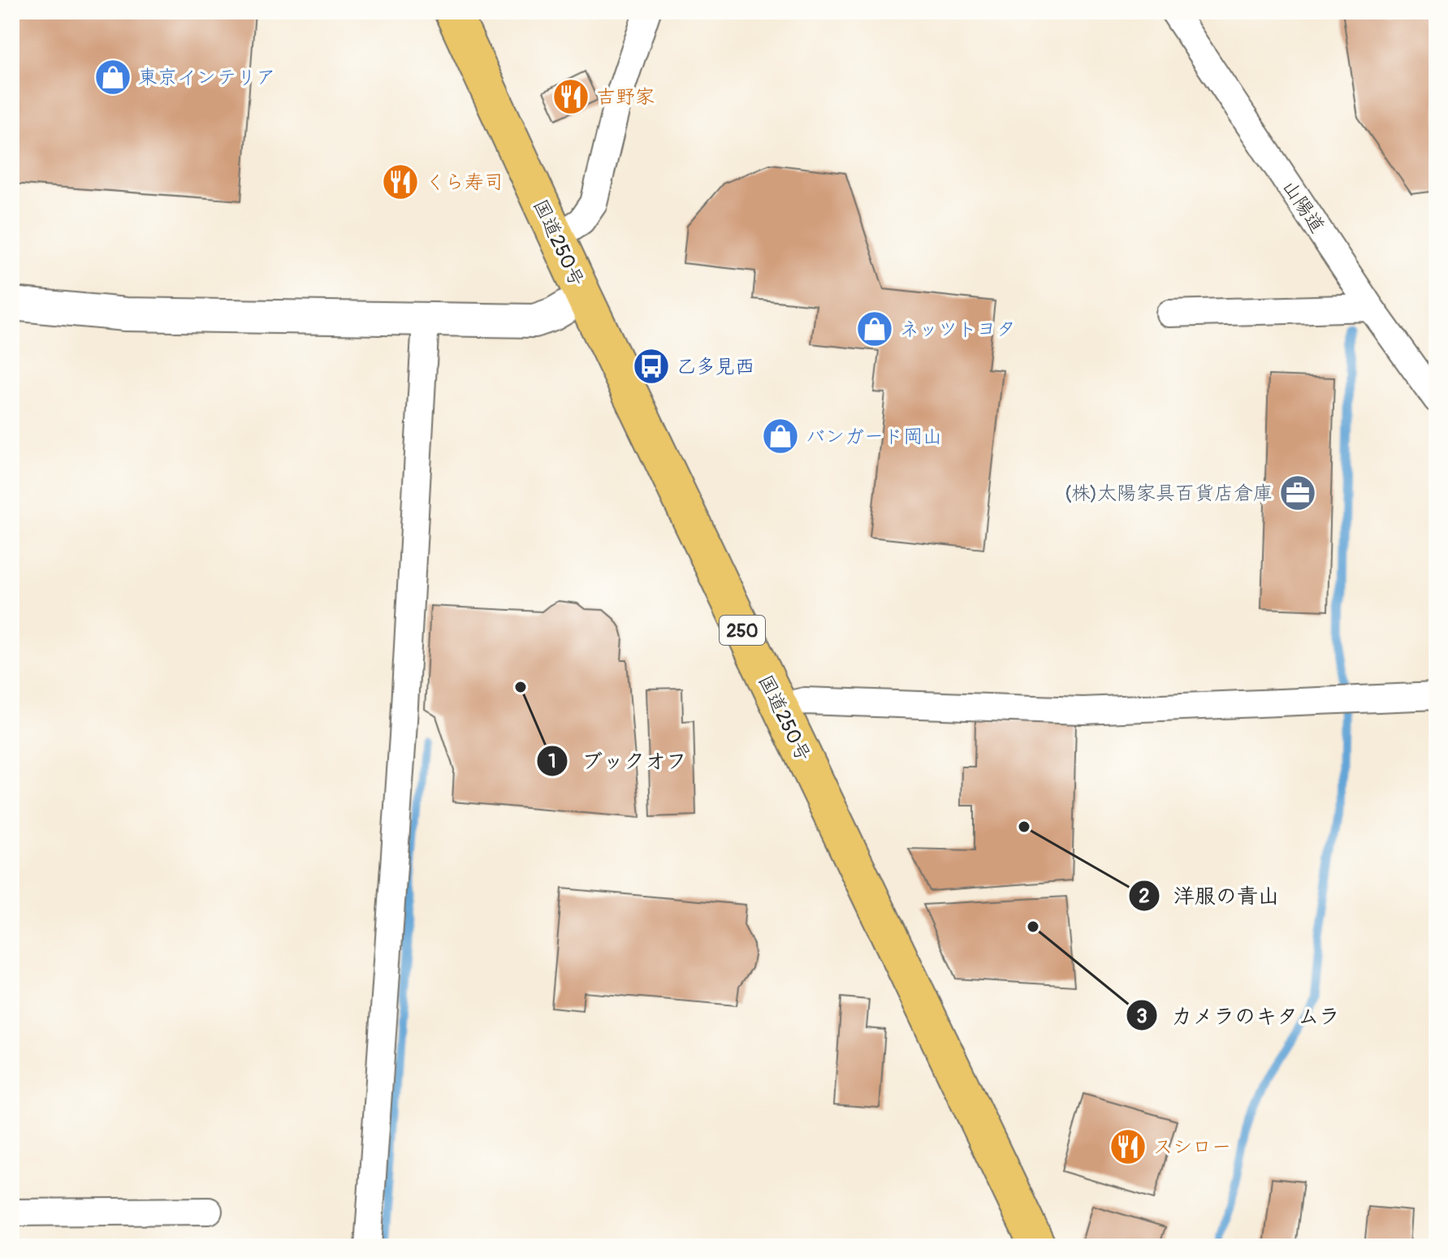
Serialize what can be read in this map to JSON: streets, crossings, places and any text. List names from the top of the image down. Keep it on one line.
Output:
{"streets":{"highway":["国道250号","250"],"street":["山陽道"]},"places":{"shop":["東京インテリア","ネッツトヨタ","バンガード岡山"],"restaurant":["吉野家","くら寿司","スシロー"],"bus stop":["乙多見西"],"office":["(株)太陽家具百貨店倉庫"],"other":["ブックオフ","洋服の青山","カメラのキタムラ"]}}
